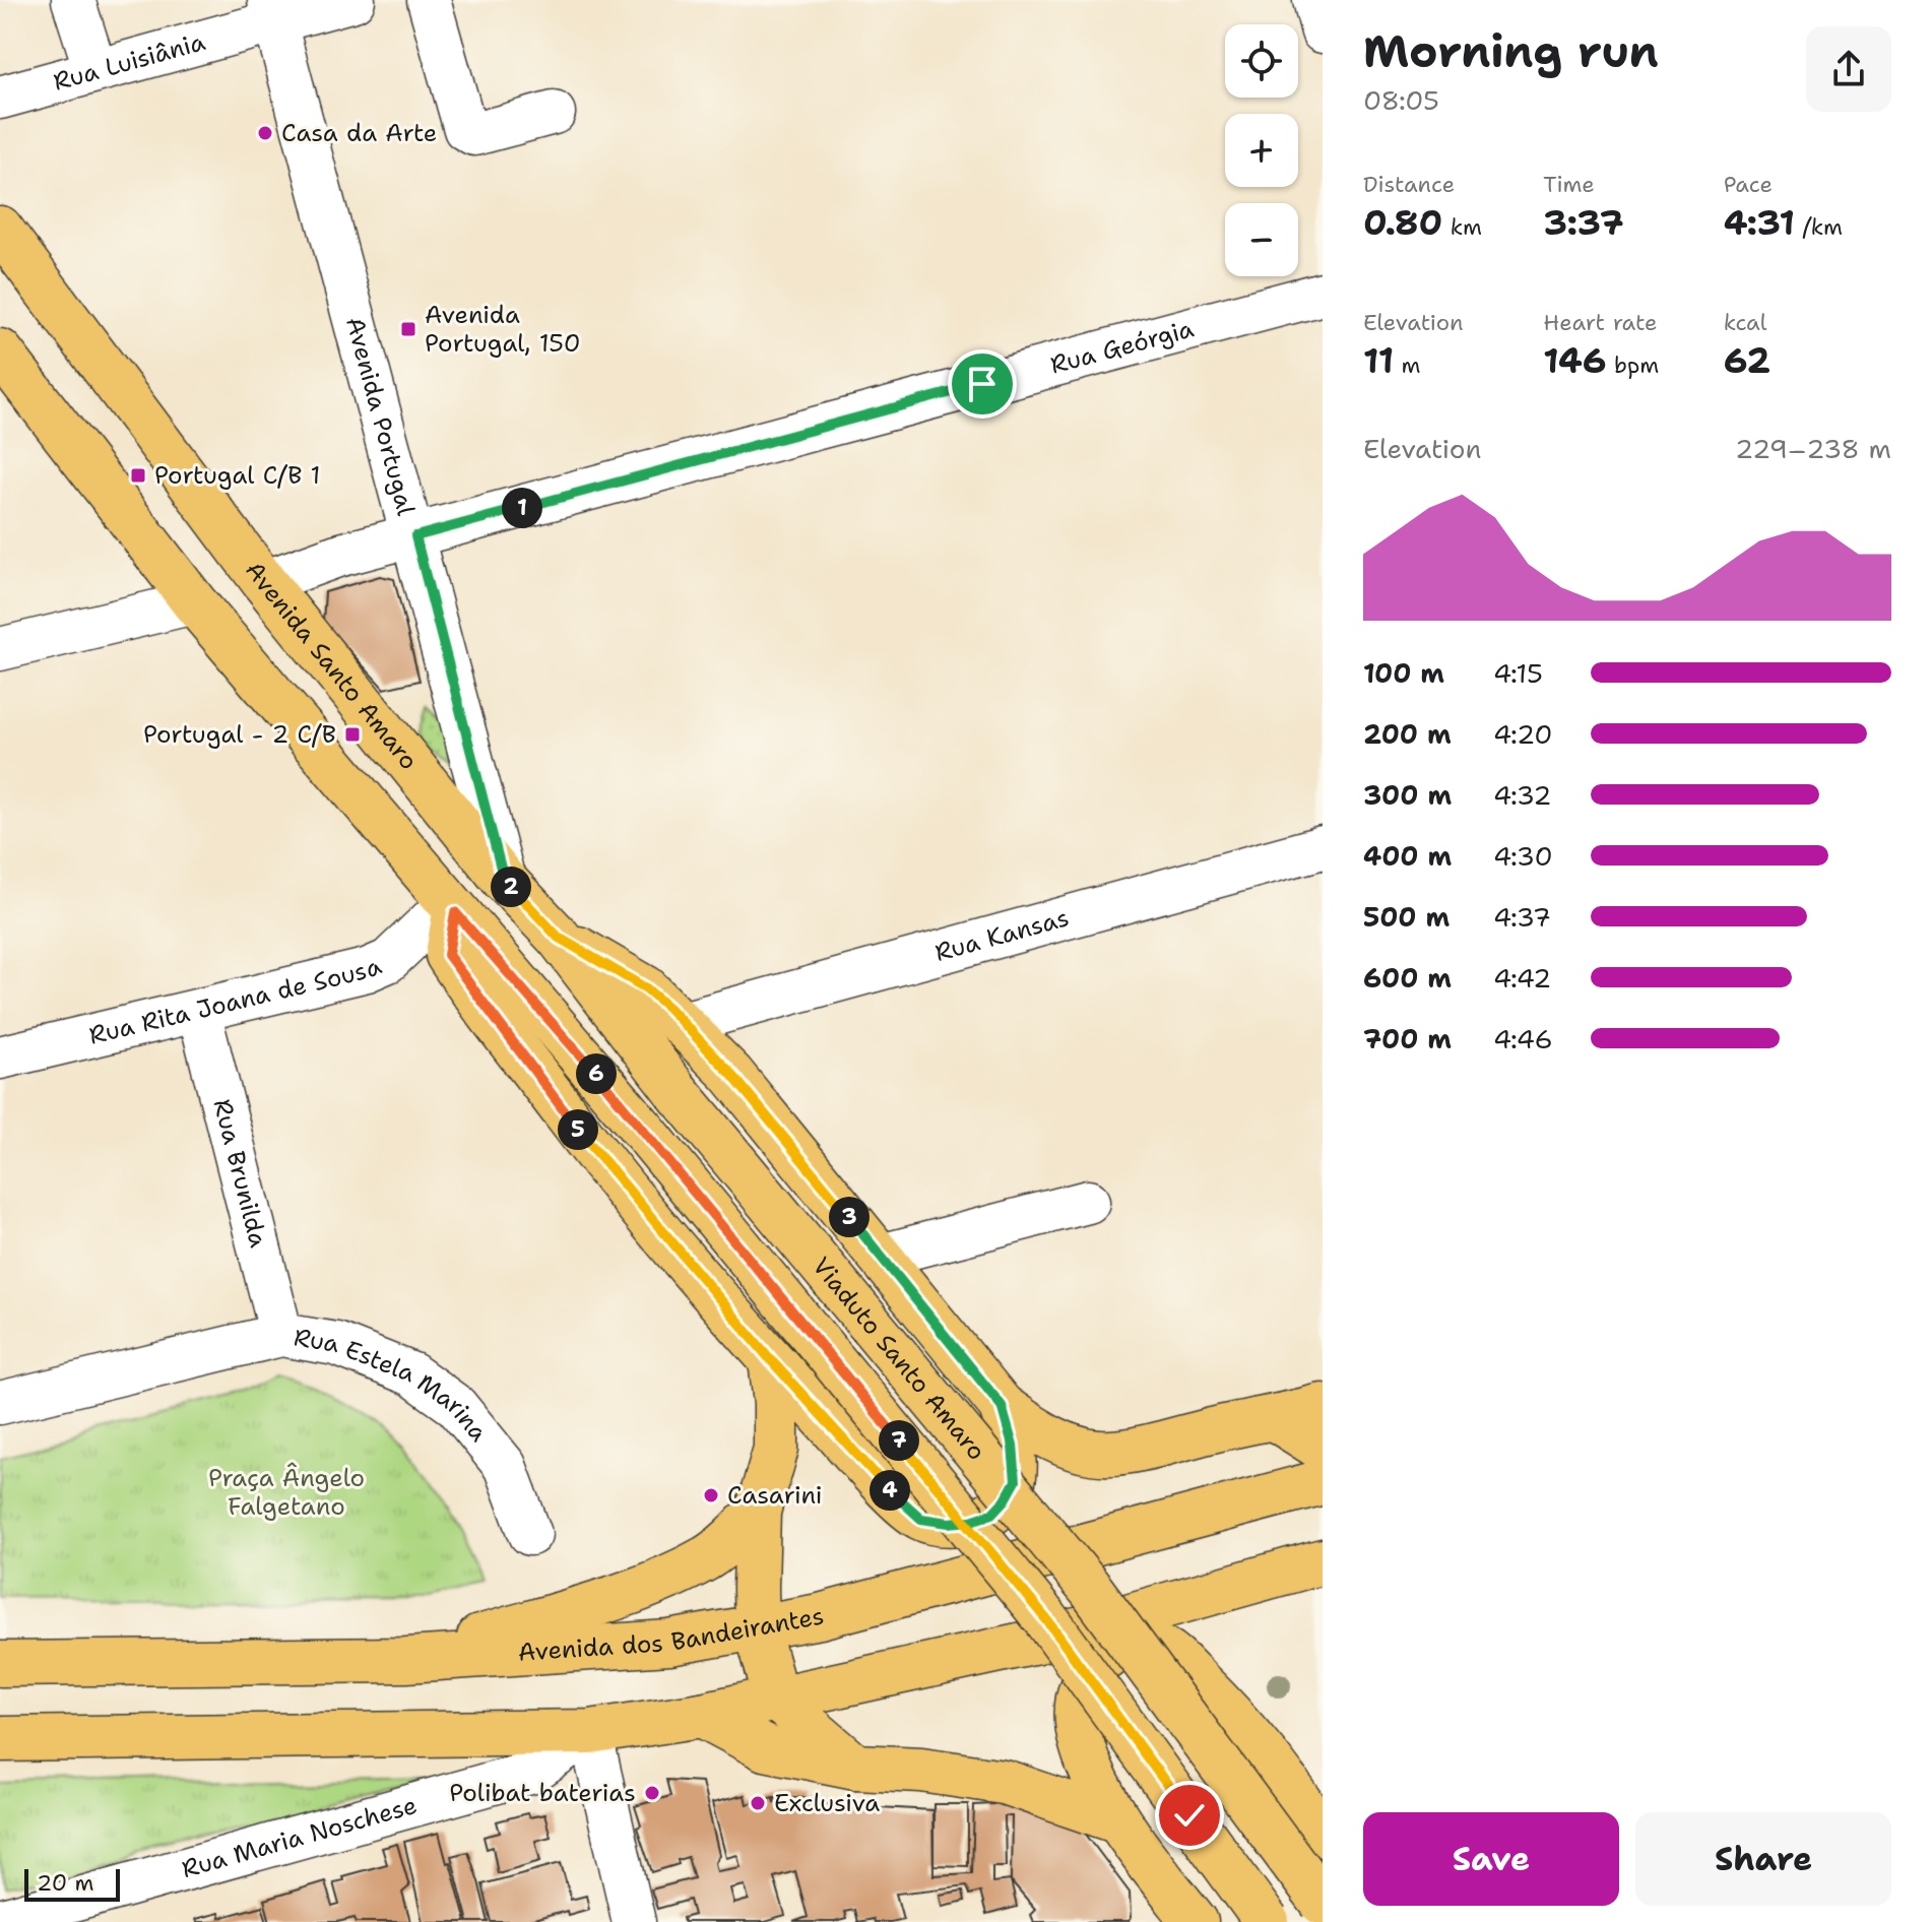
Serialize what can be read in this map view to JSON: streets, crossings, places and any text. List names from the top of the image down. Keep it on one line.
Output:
{"streets":{"main road":["Avenida Santo Amaro","Viaduto Santo Amaro","Avenida dos Bandeirantes"],"street":["Rua Luisiânia","Rua Geórgia","Avenida Portugal","Rua Kansas","Rua Rita Joana de Sousa","Rua Brunilda","Rua Estela Marina","Rua Maria Noschese"]},"crossings":[["Rua Luisiânia","Avenida Portugal"],["Rua Geórgia","Avenida Portugal"],["Rua Geórgia","Avenida Santo Amaro"],["Avenida Portugal","Avenida Santo Amaro"],["Avenida Santo Amaro","Viaduto Santo Amaro"],["Rua Rita Joana de Sousa","Rua Brunilda"],["Rua Rita Joana de Sousa","Viaduto Santo Amaro"],["Rua Brunilda","Rua Estela Marina"]],"parks":["Praça Ângelo Falgetano"],"places":{"other":["Casa da Arte","Casarini","Polibat baterias","Exclusiva"],"transit":["Avenida Portugal, 150","Portugal C/B 1","Portugal - 2 C/B"]},"scale_bar":"20 m","page":{"heading":["Morning run","08:05"],"map_buttons":["+","−"],"stats":[["Distance","0.80 km"],["Time","3:37"],["Pace","4:31 /km"],["Elevation","11 m"],["Heart rate","146 bpm"],["kcal","62"]],"chart":["Elevation","229–238 m"],"pins":["1","2","6","5","3","7","4"],"list":[{"name":"100 m","note":"4:15"},{"name":"200 m","note":"4:20"},{"name":"300 m","note":"4:32"},{"name":"400 m","note":"4:30"},{"name":"500 m","note":"4:37"},{"name":"600 m","note":"4:42"},{"name":"700 m","note":"4:46"}],"buttons":["Save","Share"],"scale":"20 m"}}
